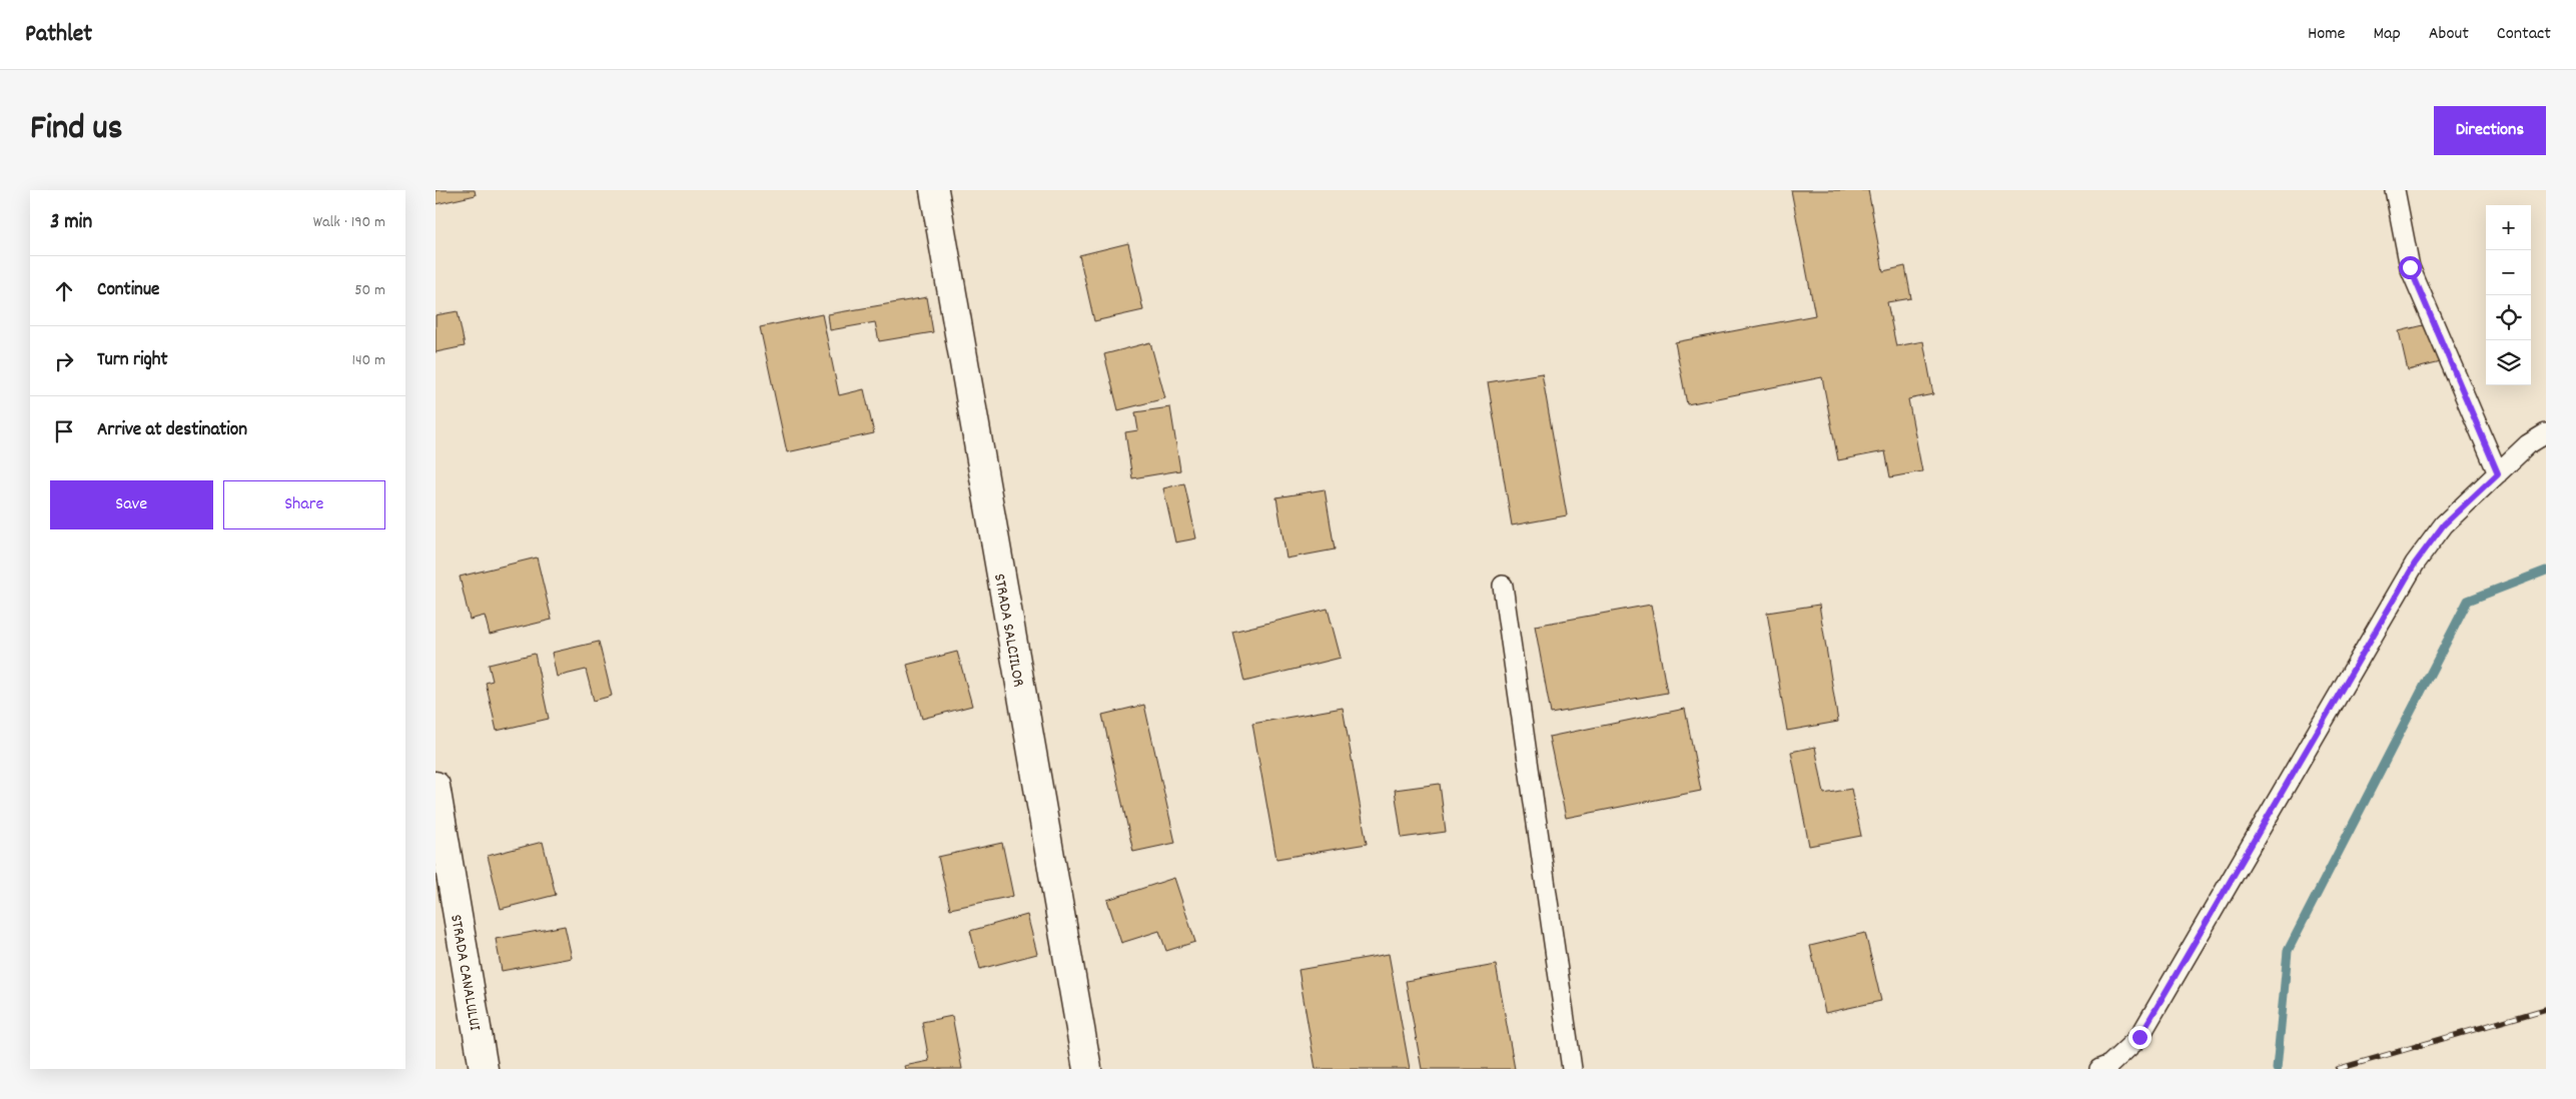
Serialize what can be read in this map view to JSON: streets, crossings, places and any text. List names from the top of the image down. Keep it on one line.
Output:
{"streets":{"street":["STRADA SALCIILOR","STRADA CANALULUI"]},"page":{"header":"Pathlet","nav":["Home","Map","About","Contact"],"title":"Find us","buttons":["Directions",["Save","Share"]],"heading":["3 min","Walk · 190 m"],"map_buttons":["+","−"],"list":[["Continue","50 m"],["Turn right","140 m"],"Arrive at destination"]}}
